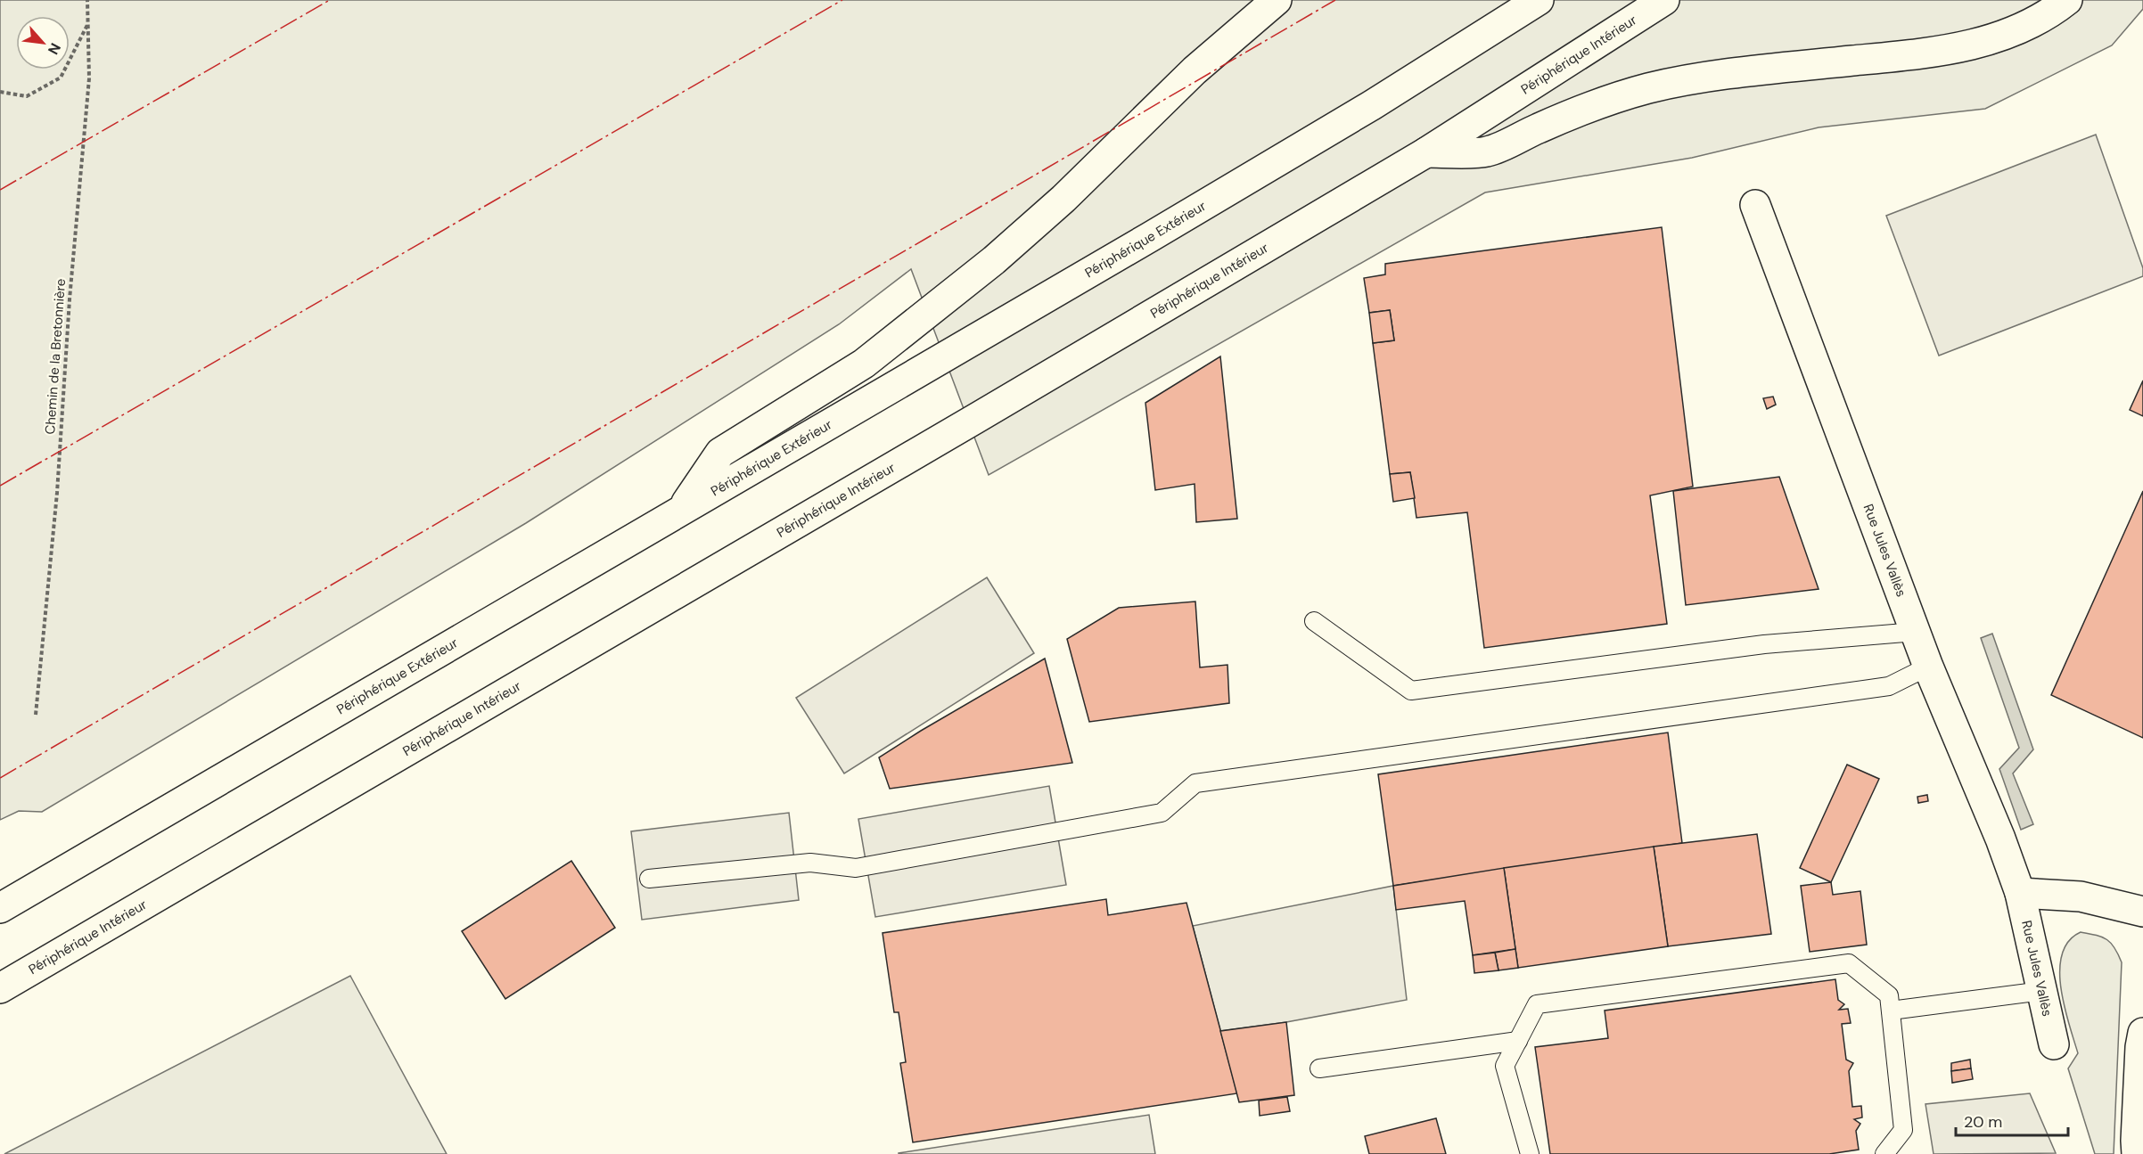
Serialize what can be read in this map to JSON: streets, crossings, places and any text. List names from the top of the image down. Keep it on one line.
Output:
{"streets":{"main road":["Périphérique Intérieur","Périphérique Extérieur","Rue Jules Vallès"],"path":["Chemin de la Bretonnière"]},"scale_bar":"20 m","north":"bottom right"}
